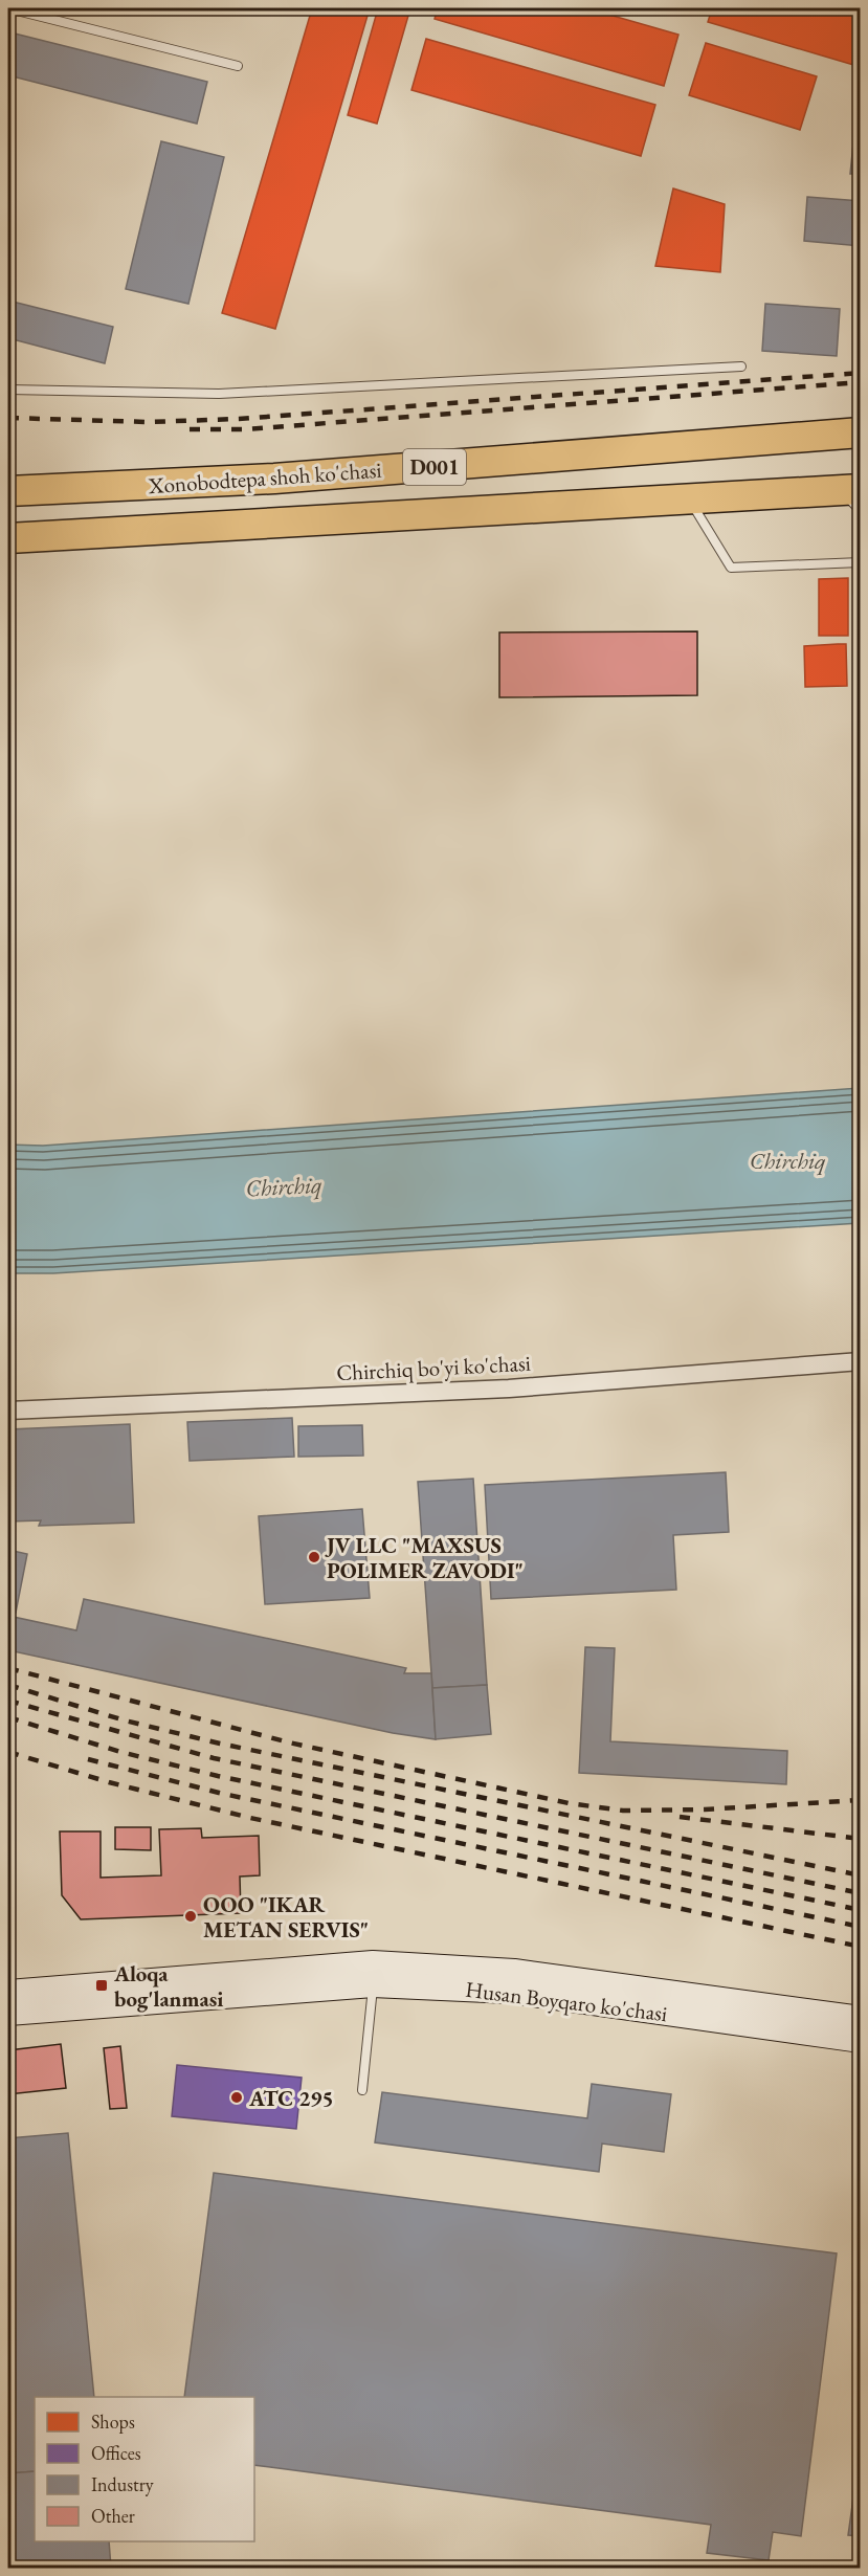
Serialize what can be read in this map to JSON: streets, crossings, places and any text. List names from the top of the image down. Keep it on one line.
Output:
{"streets":{"highway":["D001","Xonobodtepa shoh ko'chasi"],"main road":["Husan Boyqaro ko'chasi"],"street":["Chirchiq bo'yi ko'chasi"]},"water":["Chirchiq"],"places":{"other":["JV LLC \"MAXSUS POLIMER ZAVODI\"","OOO \"IKAR METAN SERVIS\"","ATC 295"],"transit":["Aloqa bog'lanmasi"]},"legend":["Shops","Offices","Industry","Other"]}
